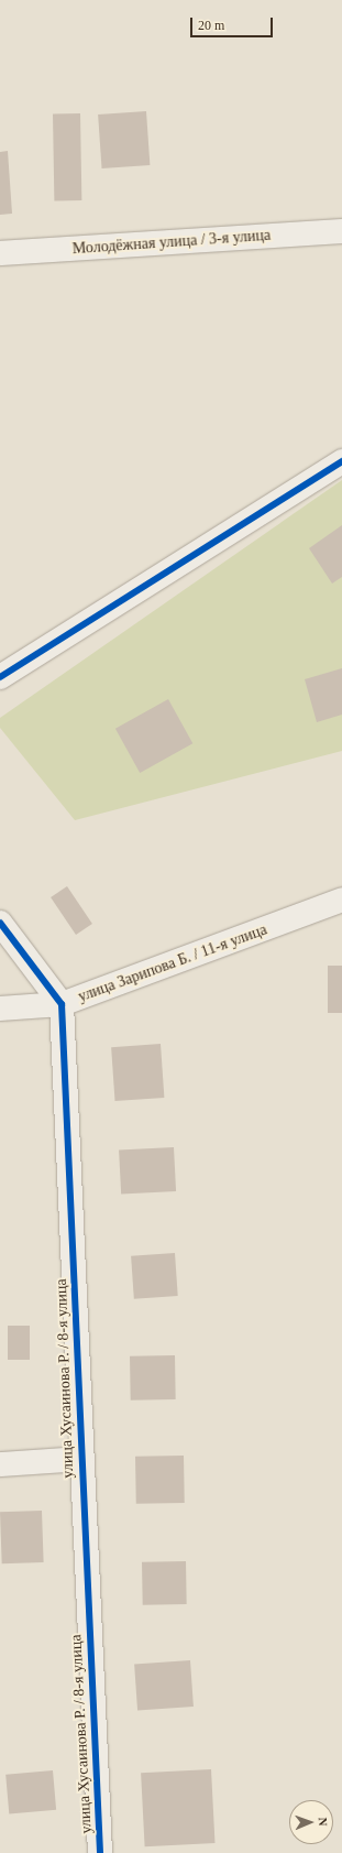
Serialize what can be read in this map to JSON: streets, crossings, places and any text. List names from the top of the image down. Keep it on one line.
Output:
{"streets":{"street":["Молодёжная улица / 3-я улица","улица Зарипова Б. / 11-я улица","улица Хусаинова Р. / 8-я улица"]},"crossings":[["улица Зарипова Б. / 11-я улица","улица Хусаинова Р. / 8-я улица"]],"scale_bar":"20 m","north":"right"}
